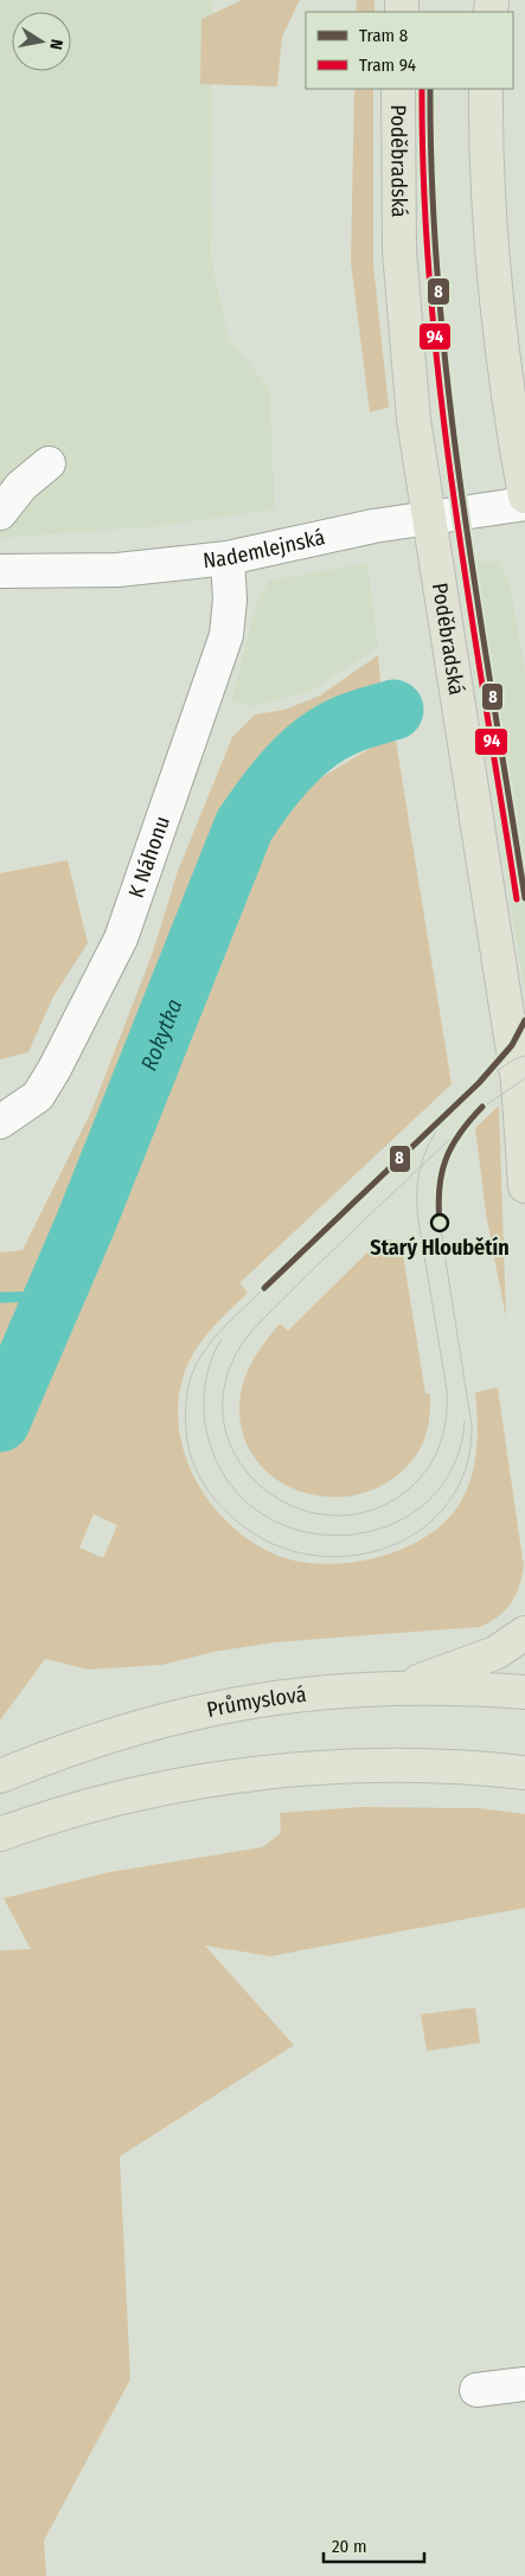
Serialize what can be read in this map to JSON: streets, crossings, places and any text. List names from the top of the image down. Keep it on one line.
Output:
{"streets":{"main road":["Poděbradská","Průmyslová"],"street":["Nademlejnská","K Náhonu"]},"crossings":[["Poděbradská","Nademlejnská"],["Nademlejnská","K Náhonu"]],"water":["Rokytka"],"places":["Starý Hloubětín"],"lines":["tram line 8","tram line 94"],"legend":["Tram 8","Tram 94"],"scale_bar":"20 m","north":"right"}
